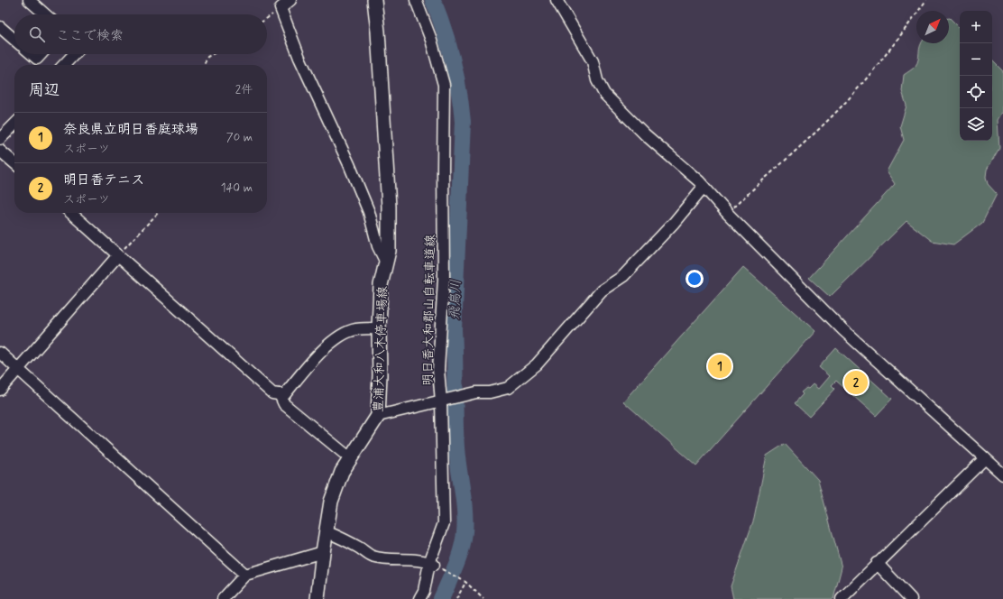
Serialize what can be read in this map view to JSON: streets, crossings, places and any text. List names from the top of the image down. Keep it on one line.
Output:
{"streets":{"main road":["豊浦大和八木停車場線"],"street":["明日香大和郡山自転車道線"]},"water":["飛鳥川"],"north":"top right","page":{"map_buttons":["+","−"],"search":"ここで検索","heading":["周辺","2件"],"list":[{"mark":"1","name":"奈良県立明日香庭球場","note":"スポーツ","value":"70 m"},{"mark":"2","name":"明日香テニス","note":"スポーツ","value":"140 m"}],"pins":["1","2"]}}
